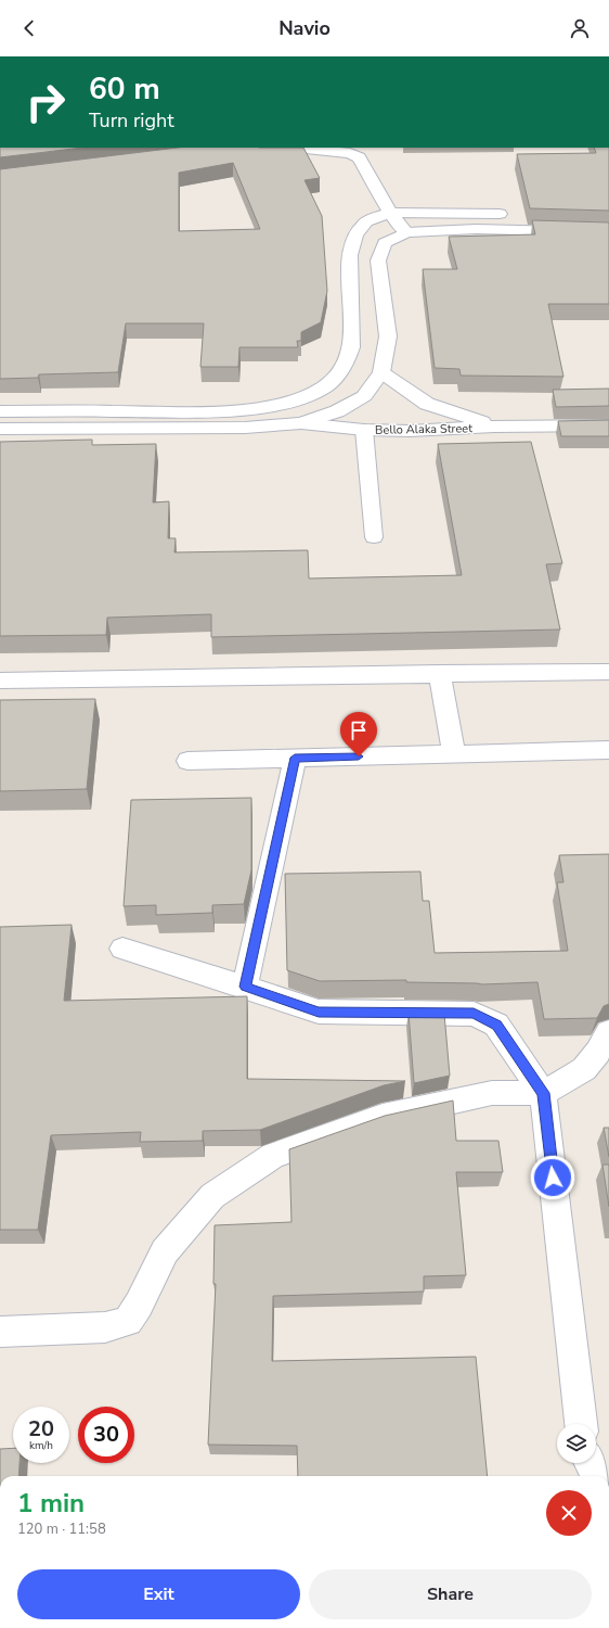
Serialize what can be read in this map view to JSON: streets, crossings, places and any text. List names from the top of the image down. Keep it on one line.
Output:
{"streets":{"street":["Bello Alaka Street"]},"page":{"header":"Navio","turn":["60 m","Turn right"],"speed":"20 km/h","limit":"30","heading":["1 min","120 m · 11:58"],"buttons":["Exit","Share"]}}
